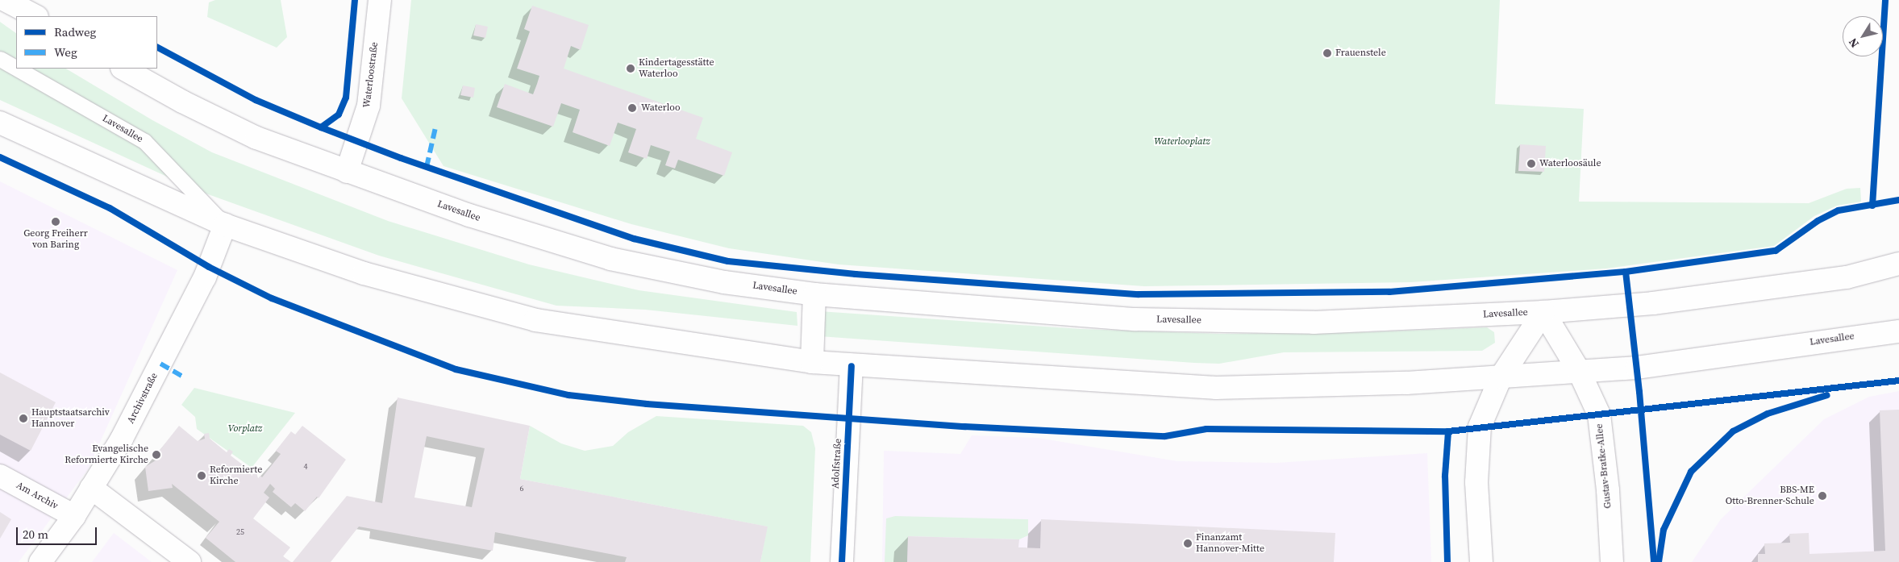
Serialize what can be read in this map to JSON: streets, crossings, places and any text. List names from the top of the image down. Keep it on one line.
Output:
{"streets":{"main road":["Waterloostraße","Lavesallee","Archivstraße","Adolfstraße","Gustav-Bratke-Allee","Am Archiv"]},"crossings":[["Waterloostraße","Lavesallee"],["Lavesallee","Archivstraße"],["Lavesallee","Adolfstraße"],["Lavesallee","Gustav-Bratke-Allee"],["Archivstraße","Am Archiv"]],"parks":["Waterlooplatz","Vorplatz"],"places":["Frauenstele","Kindertagesstätte Waterloo","Waterloo","Waterloosäule","Georg Freiherr von Baring","Hauptstaatsarchiv Hannover","Evangelische Reformierte Kirche","Reformierte Kirche","BBS-ME Otto-Brenner-Schule","Finanzamt Hannover-Mitte"],"house_numbers":["4","6","25"],"legend":["Radweg","Weg"],"scale_bar":"20 m","north":"bottom left"}
